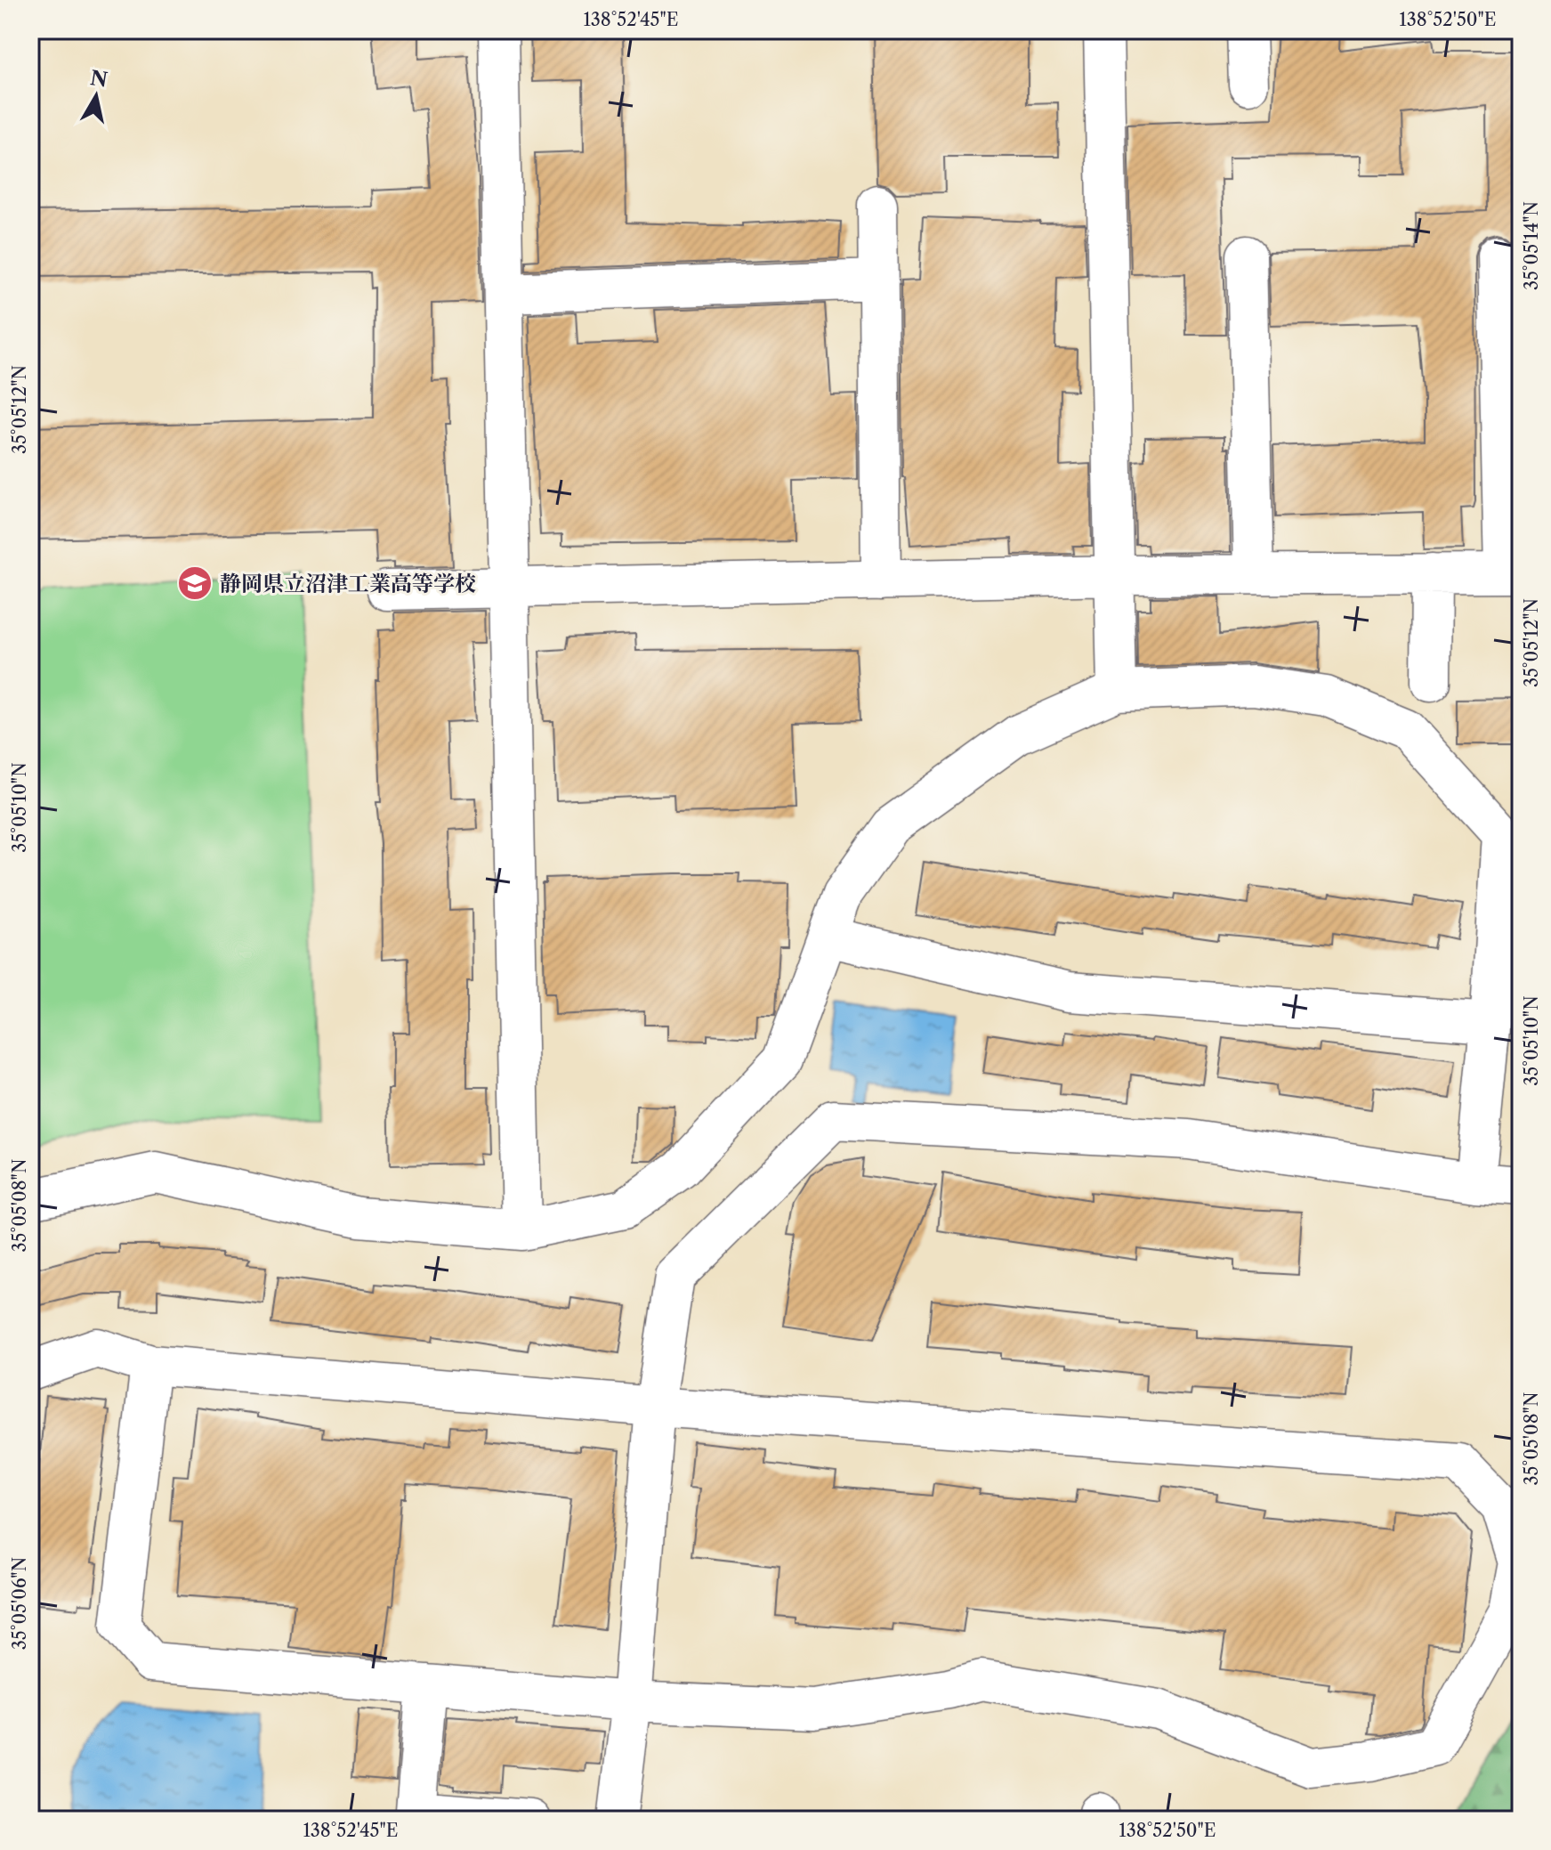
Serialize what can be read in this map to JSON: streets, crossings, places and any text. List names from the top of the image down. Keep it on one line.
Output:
{"places":{"school or university":["静岡県立沼津工業高等学校"]},"north":"top","coordinates":["138°52'45\"E","138°52'50\"E","35°05'14\"N","35°05'12\"N","35°05'10\"N","35°05'08\"N","35°05'06\"N"]}
